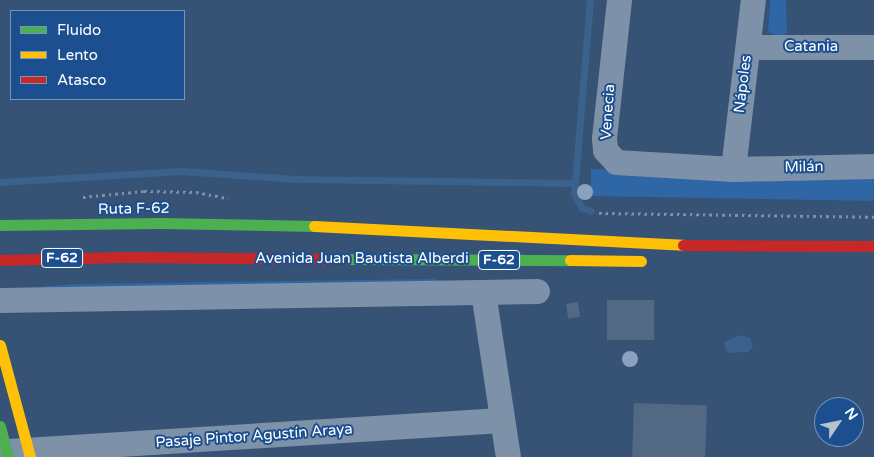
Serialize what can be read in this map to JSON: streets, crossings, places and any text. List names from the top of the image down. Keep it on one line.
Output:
{"streets":{"main road":["Ruta F-62","F-62","Avenida Juan Bautista Alberdi"],"street":["Catania","Nápoles","Venecia","Milán","Pasaje Pintor Agustín Araya"]},"crossings":[["Catania","Nápoles"],["Nápoles","Venecia"],["Nápoles","Milán"],["Venecia","Milán"],["Ruta F-62","Avenida Juan Bautista Alberdi"]],"legend":["Fluido","Lento","Atasco"],"north":"top right"}
